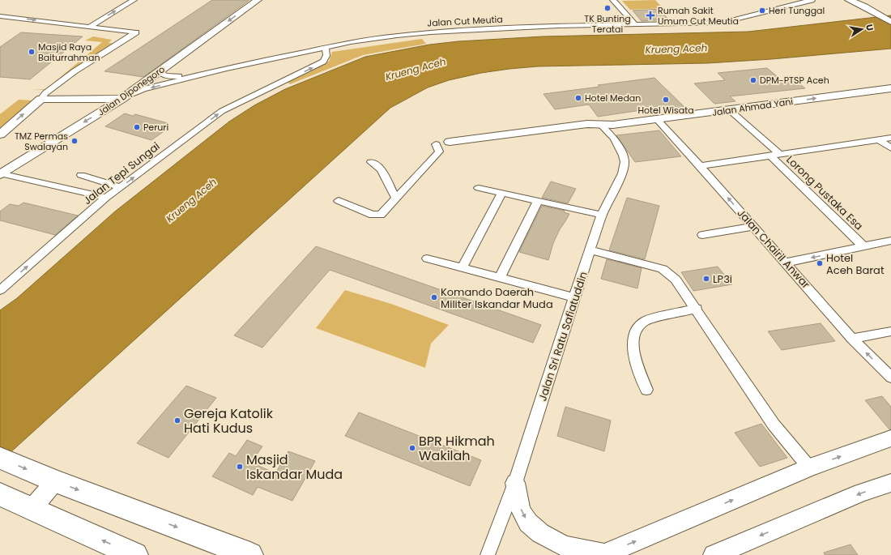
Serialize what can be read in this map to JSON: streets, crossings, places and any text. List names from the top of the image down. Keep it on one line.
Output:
{"streets":{"main road":["Jalan Diponegoro","Jalan Ahmad Yani"],"street":["Jalan Cut Meutia","Jalan Tepi Sungai","Lorong Pustaka Esa","Jalan Chairil Anwar","Jalan Sri Ratu Safiatuddin"]},"crossings":[["Jalan Cut Meutia","Jalan Diponegoro"],["Jalan Cut Meutia","Jalan Tepi Sungai"],["Jalan Ahmad Yani","Lorong Pustaka Esa"],["Jalan Ahmad Yani","Jalan Chairil Anwar"],["Jalan Ahmad Yani","Jalan Sri Ratu Safiatuddin"]],"one_way":["Jalan Diponegoro","Jalan Ahmad Yani","Jalan Tepi Sungai","Jalan Chairil Anwar"],"water":["Krueng Aceh"],"places":{"other":["TK Bunting Teratai","Heri Tunggal","Masjid Raya Baiturrahman","DPM-PTSP Aceh","Hotel Medan","Hotel Wisata","Peruri","TMZ Permas Swalayan","Hotel Aceh Barat","LP3i","Komando Daerah Militer Iskandar Muda","Gereja Katolik Hati Kudus","BPR Hikmah Wakilah","Masjid Iskandar Muda"],"health":["Rumah Sakit Umum Cut Meutia"]},"north":"right"}
